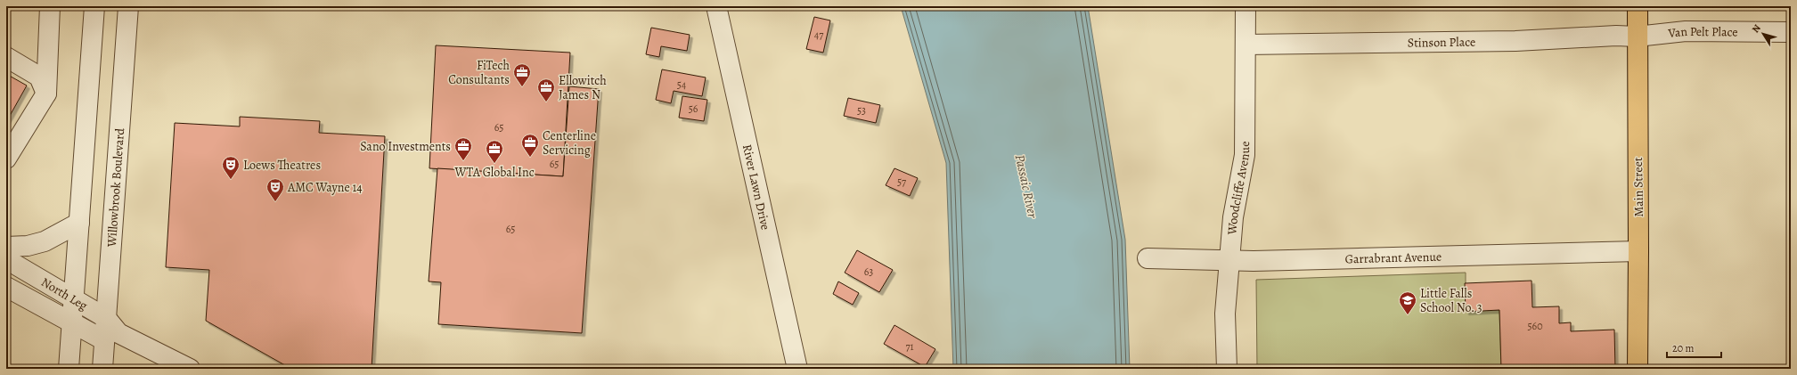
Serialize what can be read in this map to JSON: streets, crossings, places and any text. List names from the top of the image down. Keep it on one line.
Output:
{"streets":{"main road":["Main Street"],"street":["Van Pelt Place","Stinson Place","Willowbrook Boulevard","River Lawn Drive","Woodcliffe Avenue","Garrabrant Avenue","North Leg"]},"crossings":[["Van Pelt Place","Stinson Place"],["Van Pelt Place","Main Street"],["Stinson Place","Main Street"],["Stinson Place","Woodcliffe Avenue"],["Willowbrook Boulevard","North Leg"],["Main Street","Garrabrant Avenue"],["Woodcliffe Avenue","Garrabrant Avenue"]],"water":["Passaic River"],"places":{"office":["FiTech Consultants","Ellowitch James N","Centerline Servicing","Sano Investments","WTA Global Inc"],"theatre":["Loews Theatres","AMC Wayne 14"],"school or university":["Little Falls School No. 3"]},"house_numbers":["47","54","56","53","65","65","57","65","63","560","71"],"scale_bar":"20 m","north":"top left"}
